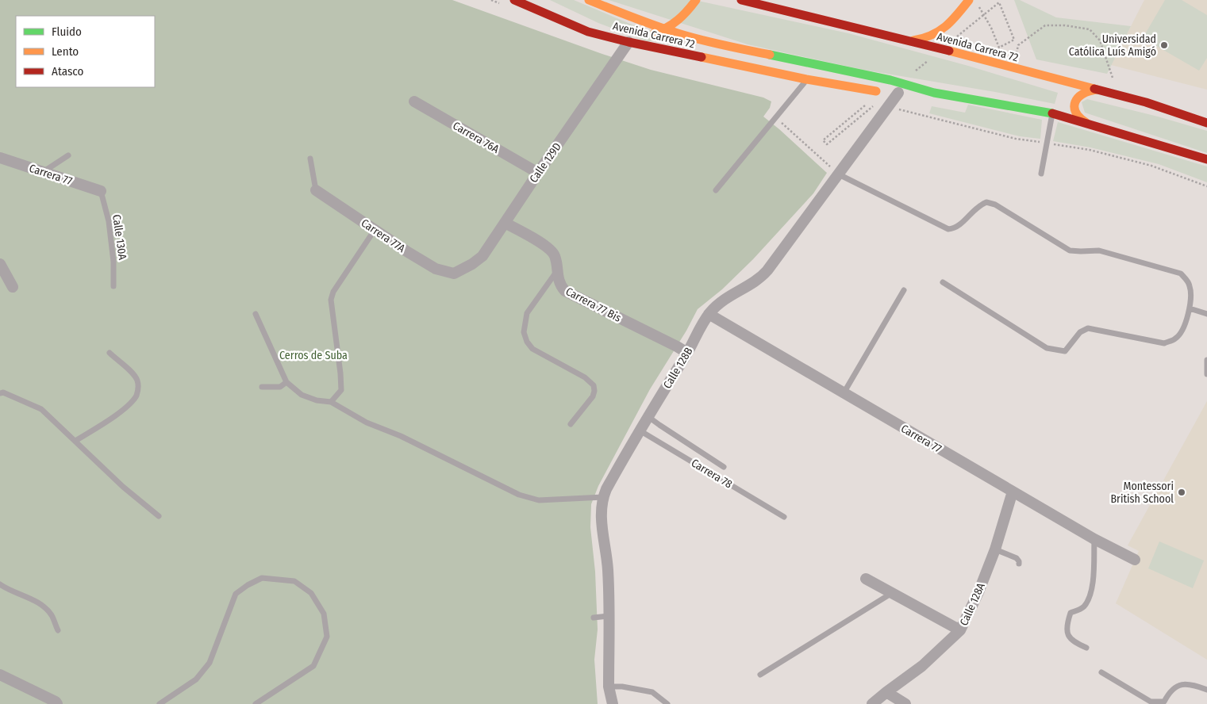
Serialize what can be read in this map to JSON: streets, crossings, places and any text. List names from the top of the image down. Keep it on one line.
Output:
{"streets":{"main road":["Avenida Carrera 72"],"street":["Carrera 76A","Calle 129D","Carrera 77","Carrera 77A","Carrera 77 Bis","Calle 128B","Calle 128A"],"lane":["Calle 130A","Carrera 78"]},"crossings":[["Avenida Carrera 72","Calle 129D"],["Avenida Carrera 72","Calle 128B"],["Carrera 76A","Calle 129D"],["Calle 129D","Carrera 77A"],["Calle 129D","Carrera 77 Bis"],["Carrera 77","Calle 130A"],["Carrera 77","Calle 128B"],["Carrera 77","Calle 128A"],["Carrera 77 Bis","Calle 128B"],["Calle 128B","Carrera 78"]],"parks":["Cerros de Suba"],"places":["Universidad Católica Luís Amigó","Montessori British School"],"legend":["Fluido","Lento","Atasco"]}
